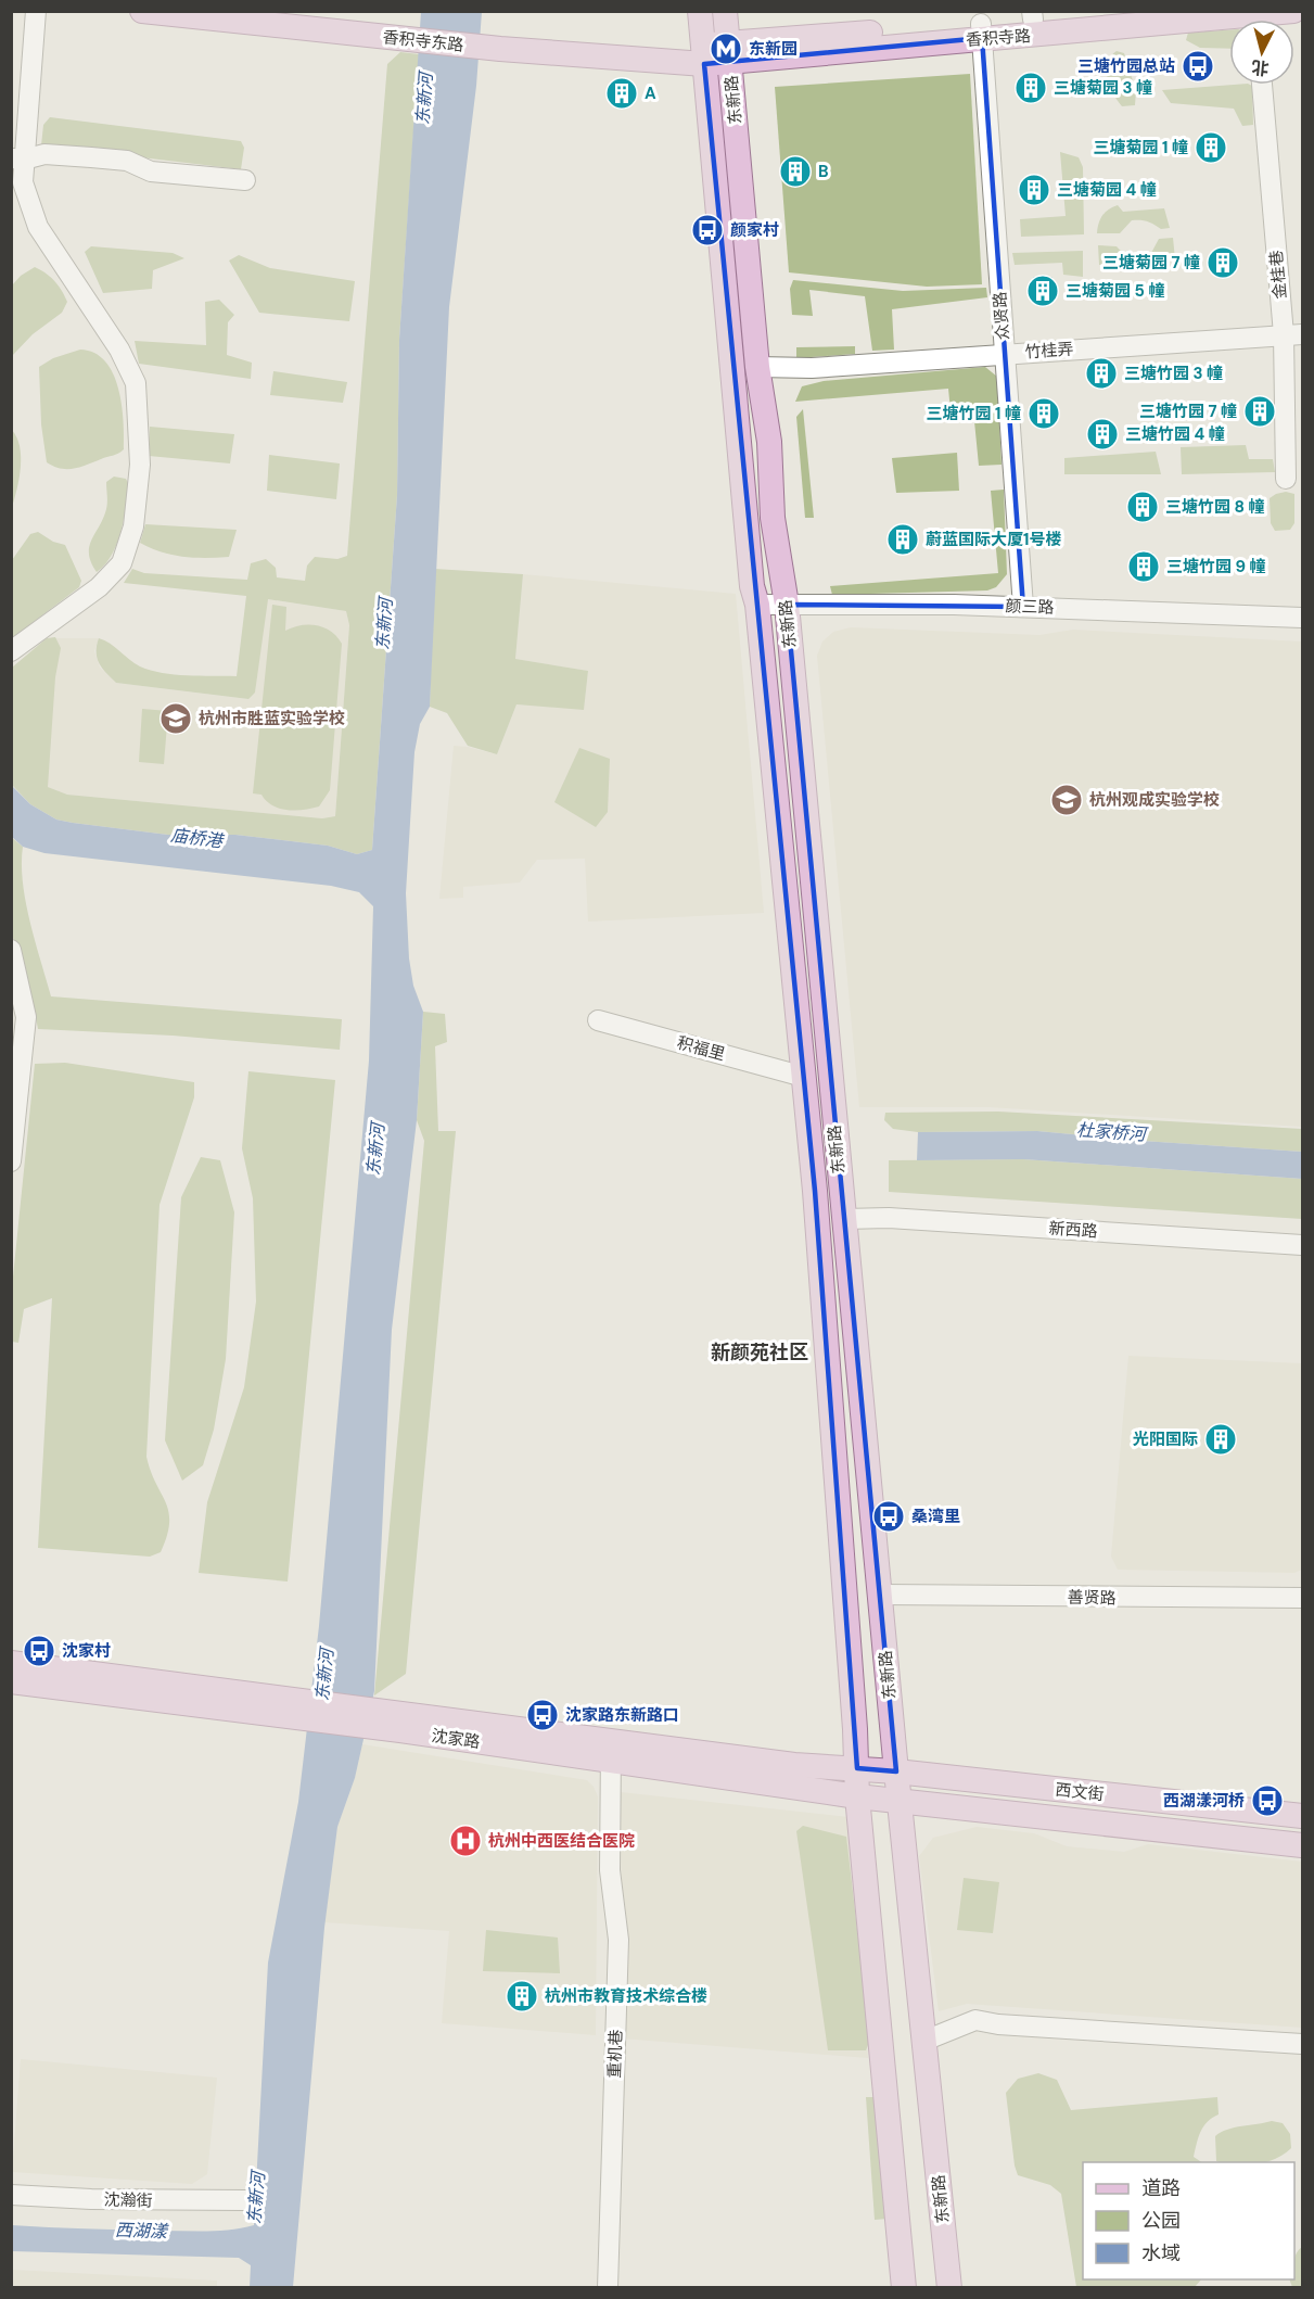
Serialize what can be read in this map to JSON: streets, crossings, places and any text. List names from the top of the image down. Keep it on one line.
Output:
{"streets":{"main road":["香积寺路","香积寺东路","东新路","沈家路","西文街"],"street":["金桂巷","众贤路","竹桂弄","颜三路","积福里","新西路","善贤路","重机巷","沈瀚街"]},"crossings":[["香积寺路","香积寺东路"],["香积寺路","东新路"],["香积寺路","众贤路"],["香积寺东路","东新路"],["东新路","竹桂弄"],["东新路","颜三路"],["东新路","积福里"],["东新路","新西路"],["东新路","善贤路"],["东新路","沈家路"],["东新路","西文街"],["金桂巷","竹桂弄"],["众贤路","竹桂弄"],["众贤路","颜三路"],["沈家路","西文街"],["沈家路","重机巷"]],"districts":["新颜苑社区"],"water":["东新河","庙桥港","杜家桥河","西湖漾"],"places":{"metro station":["东新园"],"bus stop":["三塘竹园总站","颜家村","桑湾里","沈家村","沈家路东新路口","西湖漾河桥"],"building":["三塘菊园 3 幢","A","三塘菊园 1 幢","B","三塘菊园 4 幢","三塘菊园 7 幢","三塘菊园 5 幢","三塘竹园 3 幢","三塘竹园 7 幢","三塘竹园 1 幢","三塘竹园 4 幢","三塘竹园 8 幢","蔚蓝国际大厦1号楼","三塘竹园 9 幢","光阳国际","杭州市教育技术综合楼"],"school or university":["杭州市胜蓝实验学校","杭州观成实验学校"],"hospital":["杭州中西医结合医院"]},"legend":["道路","公园","水域"],"north":"bottom"}
